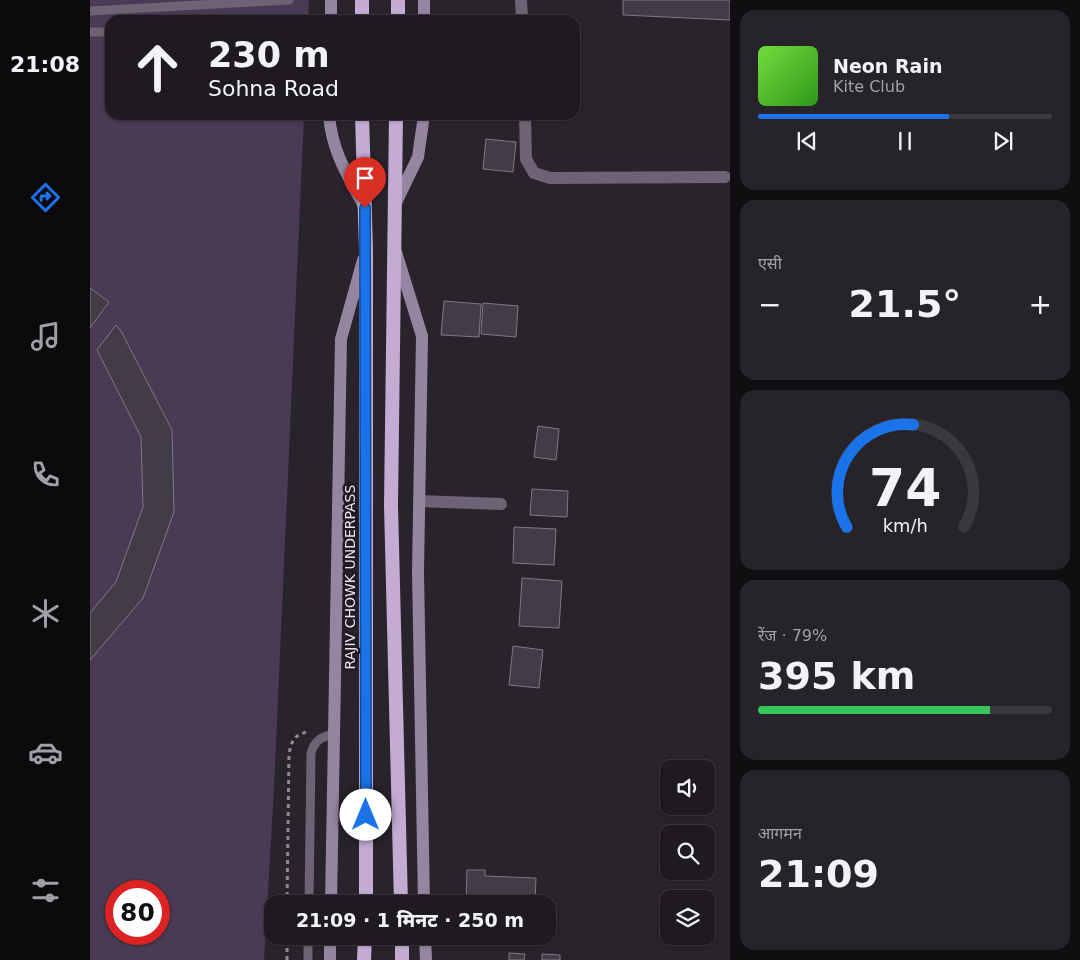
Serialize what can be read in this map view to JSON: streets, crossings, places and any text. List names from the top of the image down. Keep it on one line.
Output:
{"streets":{"highway":["RAJIV CHOWK UNDERPASS"]},"page":{"tabs":"21:08","turn":["230 m","Sohna Road"],"song":["Neon Rain","Kite Club"],"tile":["एसी",["रेंज · 79%","395 km"],["आगमन","21:09"]],"heat":["−","21.5°","+"],"limit":"80","trip":"21:09 · 1 मिनट · 250 m","gauge":["74","km/h"]}}
